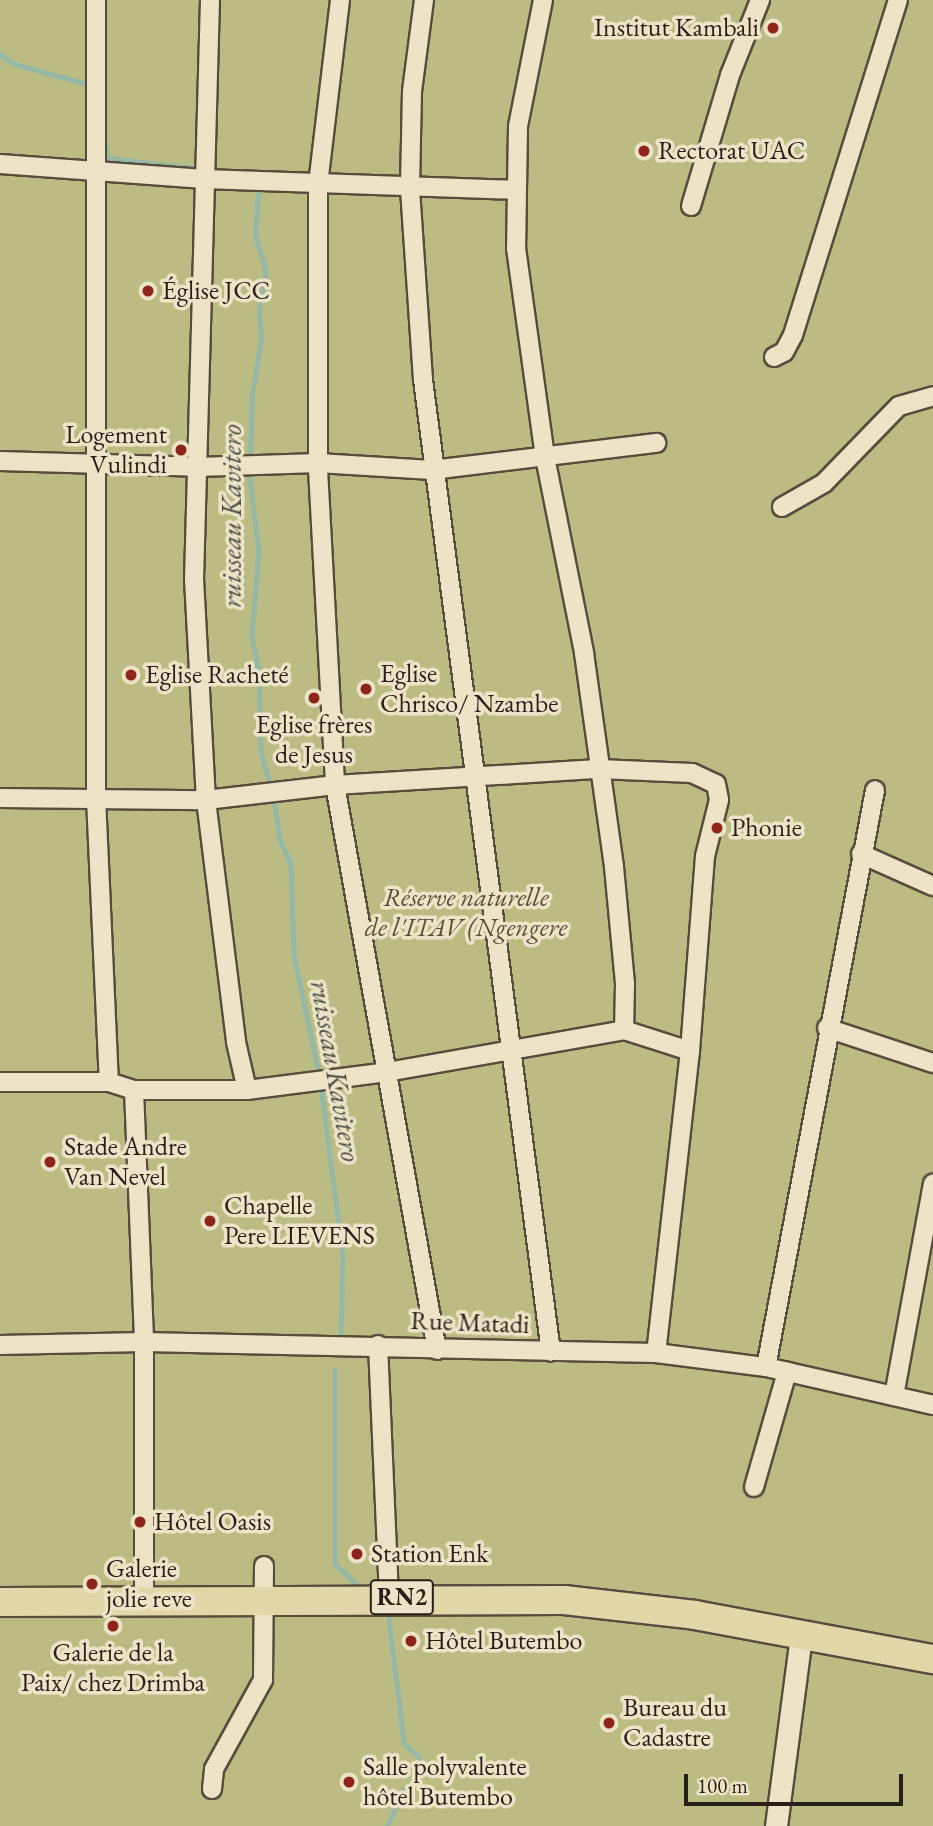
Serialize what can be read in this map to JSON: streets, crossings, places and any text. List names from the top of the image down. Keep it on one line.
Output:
{"streets":{"highway":["RN2"],"street":["Rue Matadi"]},"water":["ruisseau Kavitero"],"parks":["Réserve naturelle de l'ITAV (Ngengere"],"places":["Institut Kambali","Rectorat UAC","Église JCC","Logement Vulindi","Eglise Racheté","Eglise Chrisco/ Nzambe","Eglise frères de Jesus","Phonie","Stade Andre Van Nevel","Chapelle Pere LIEVENS","Hôtel Oasis","Station Enk","Galerie jolie reve","Galerie de la Paix/ chez Drimba","Hôtel Butembo","Bureau du Cadastre","Salle polyvalente hôtel Butembo"],"scale_bar":"100 m"}
